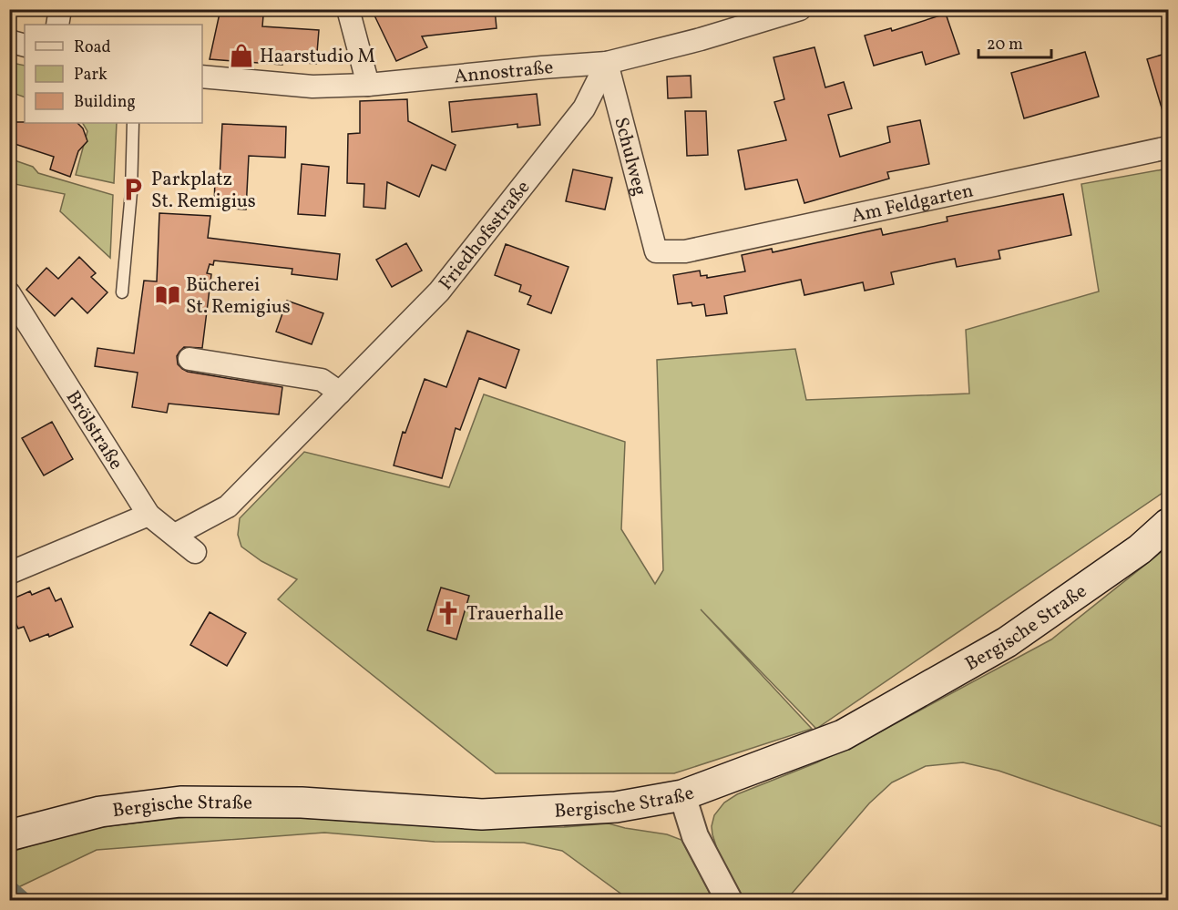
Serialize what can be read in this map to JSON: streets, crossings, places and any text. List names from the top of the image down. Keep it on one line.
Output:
{"streets":{"main road":["Bergische Straße"],"street":["Annostraße","Schulweg","Am Feldgarten","Friedhofsstraße","Brölstraße"]},"crossings":[["Annostraße","Schulweg"],["Annostraße","Friedhofsstraße"],["Schulweg","Am Feldgarten"],["Schulweg","Friedhofsstraße"],["Friedhofsstraße","Brölstraße"]],"places":{"shop":["Haarstudio M"],"parking":["Parkplatz St. Remigius"],"library":["Bücherei St. Remigius"],"church":["Trauerhalle"]},"legend":["Road","Park","Building"],"scale_bar":"20 m"}
